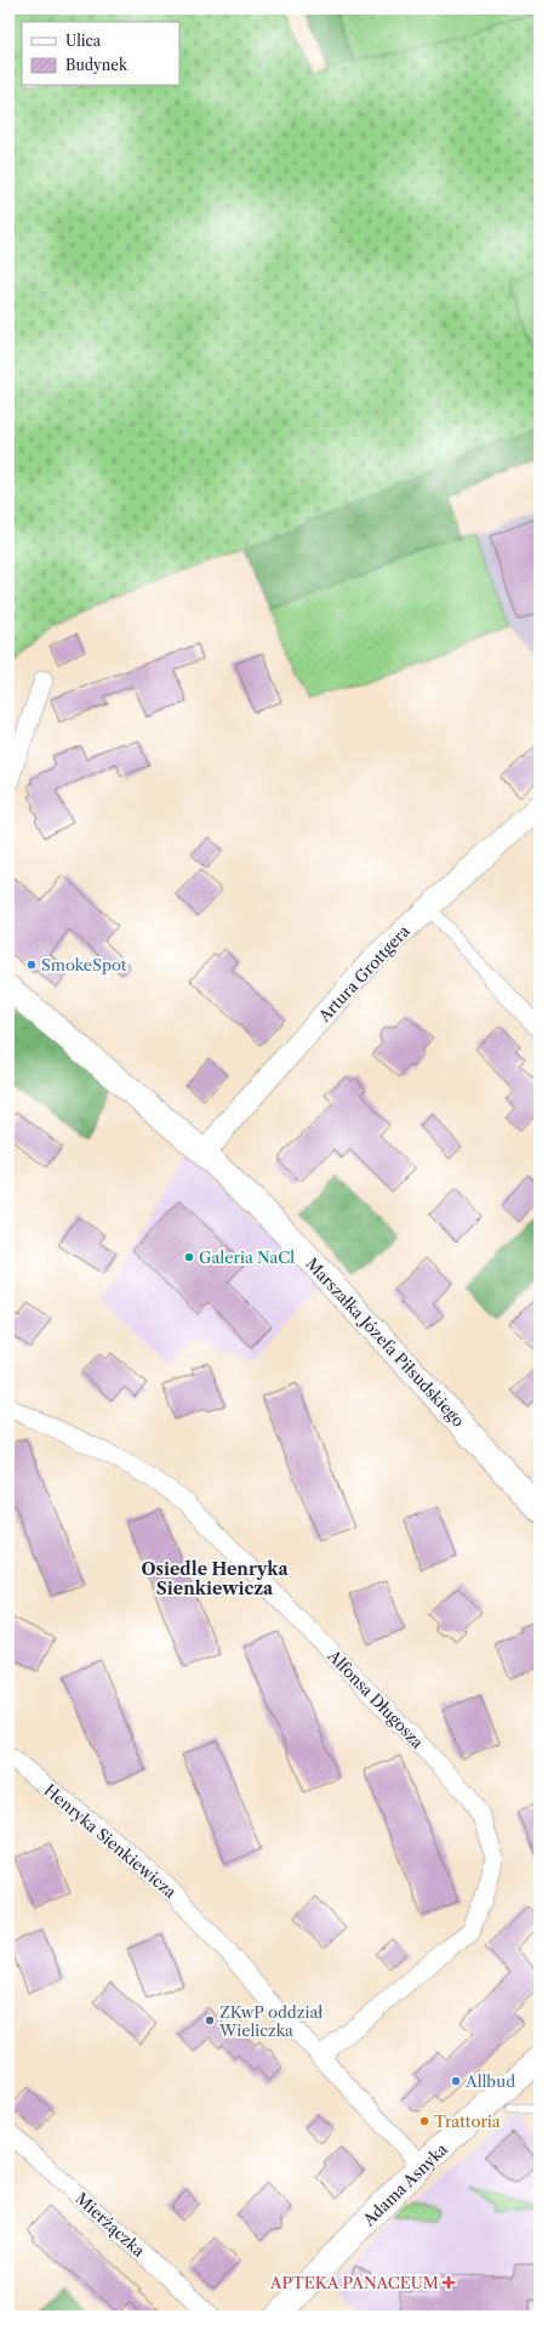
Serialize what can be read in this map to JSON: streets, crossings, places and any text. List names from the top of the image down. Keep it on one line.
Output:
{"streets":{"main road":["Marszałka Józefa Piłsudskiego","Adama Asnyka"],"street":["Artura Grottgera","Alfonsa Długosza","Henryka Sienkiewicza","Mierżączka"]},"crossings":[["Artura Grottgera","Marszałka Józefa Piłsudskiego"],["Alfonsa Długosza","Henryka Sienkiewicza"],["Henryka Sienkiewicza","Adama Asnyka"]],"districts":["Osiedle Henryka Sienkiewicza"],"places":{"other":["SmokeSpot","Galeria NaCl","ZKwP oddział Wieliczka","Allbud","Trattoria"],"health":["APTEKA PANACEUM"]},"legend":["Ulica","Budynek"]}
